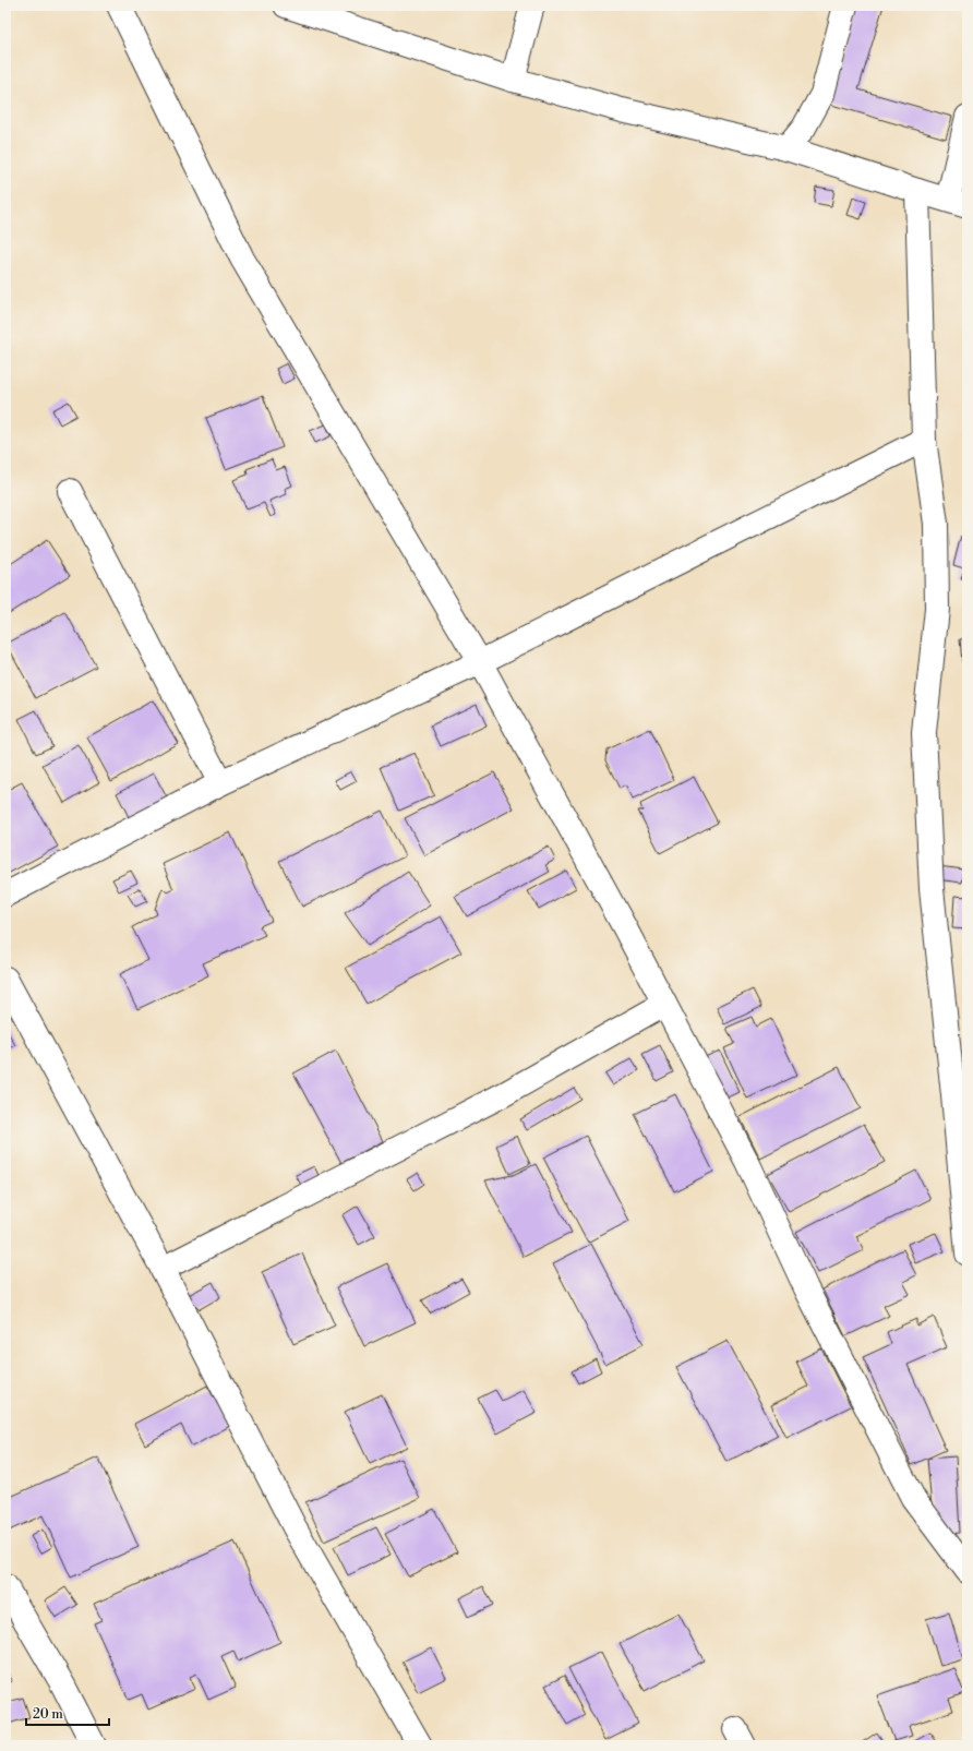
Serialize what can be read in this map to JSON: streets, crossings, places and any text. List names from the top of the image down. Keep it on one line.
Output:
{"scale_bar":"20 m"}
